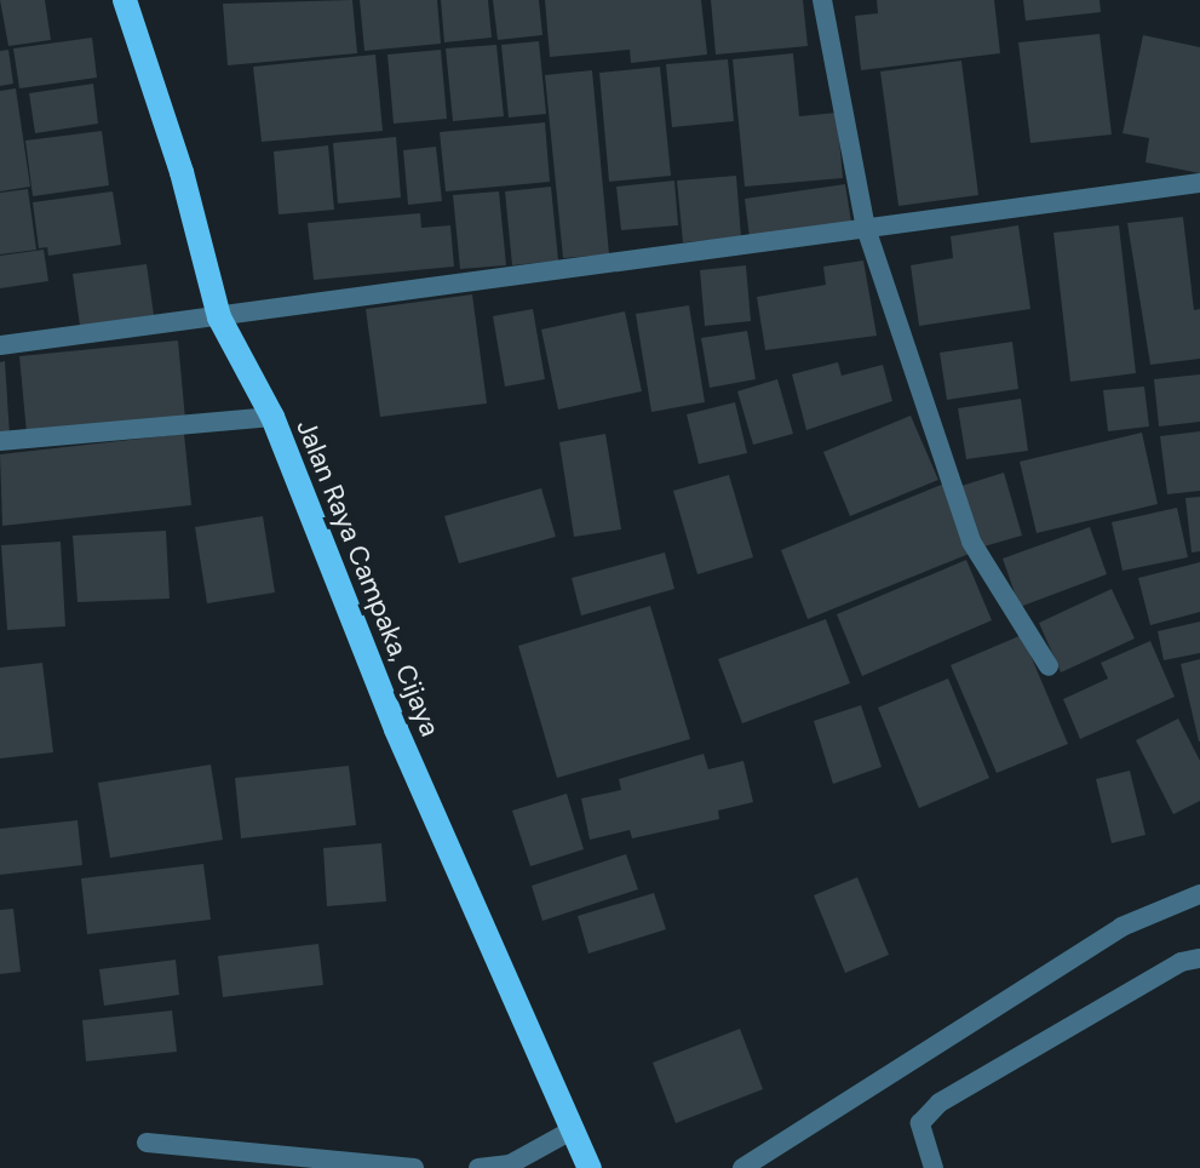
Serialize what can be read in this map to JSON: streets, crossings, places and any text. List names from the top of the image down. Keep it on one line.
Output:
{"streets":{"main road":["Jalan Raya Campaka, Cijaya"]}}
